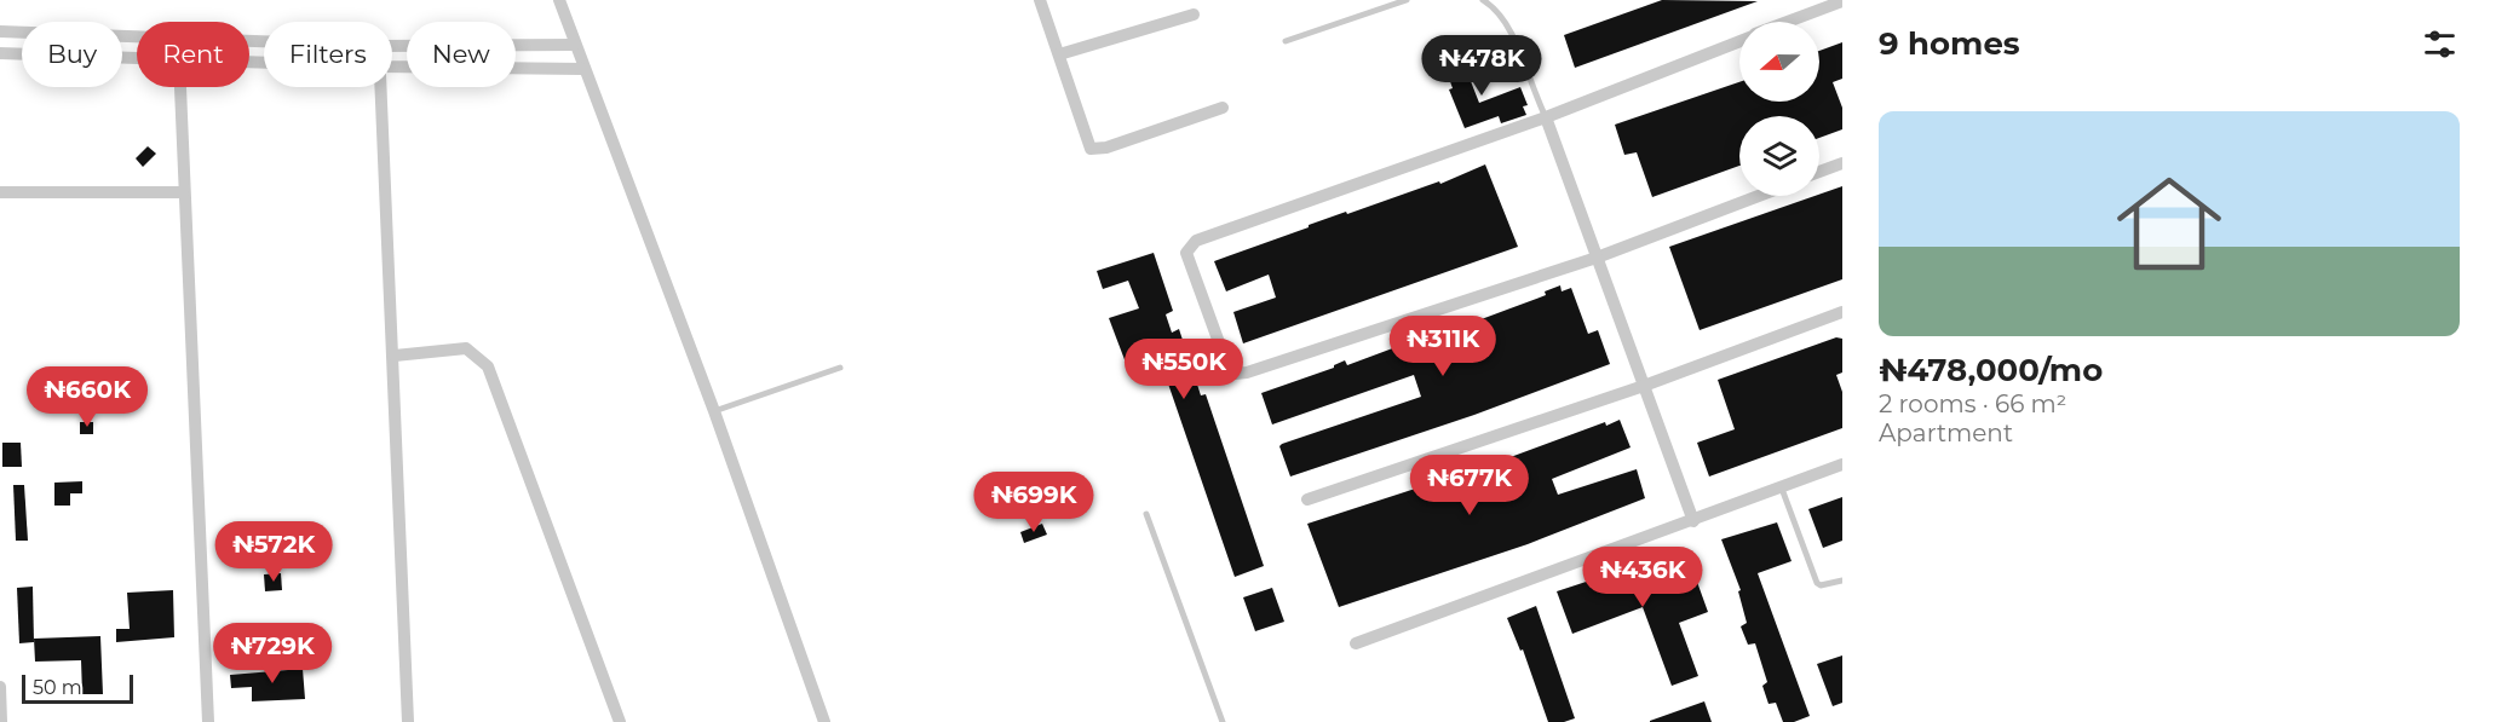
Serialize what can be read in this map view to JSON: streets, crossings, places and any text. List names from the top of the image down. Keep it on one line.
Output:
{"scale_bar":"50 m","north":"left","page":{"heading":"9 homes","chip":["Buy","Rent","Filters","New"],"price":["₦478K","₦311K","₦550K","₦660K","₦677K","₦699K","₦572K","₦436K","₦729K"],"list":[{"name":"₦478,000/mo","note":"2 rooms · 66 m² · Apartment"}],"scale":"50 m"}}
